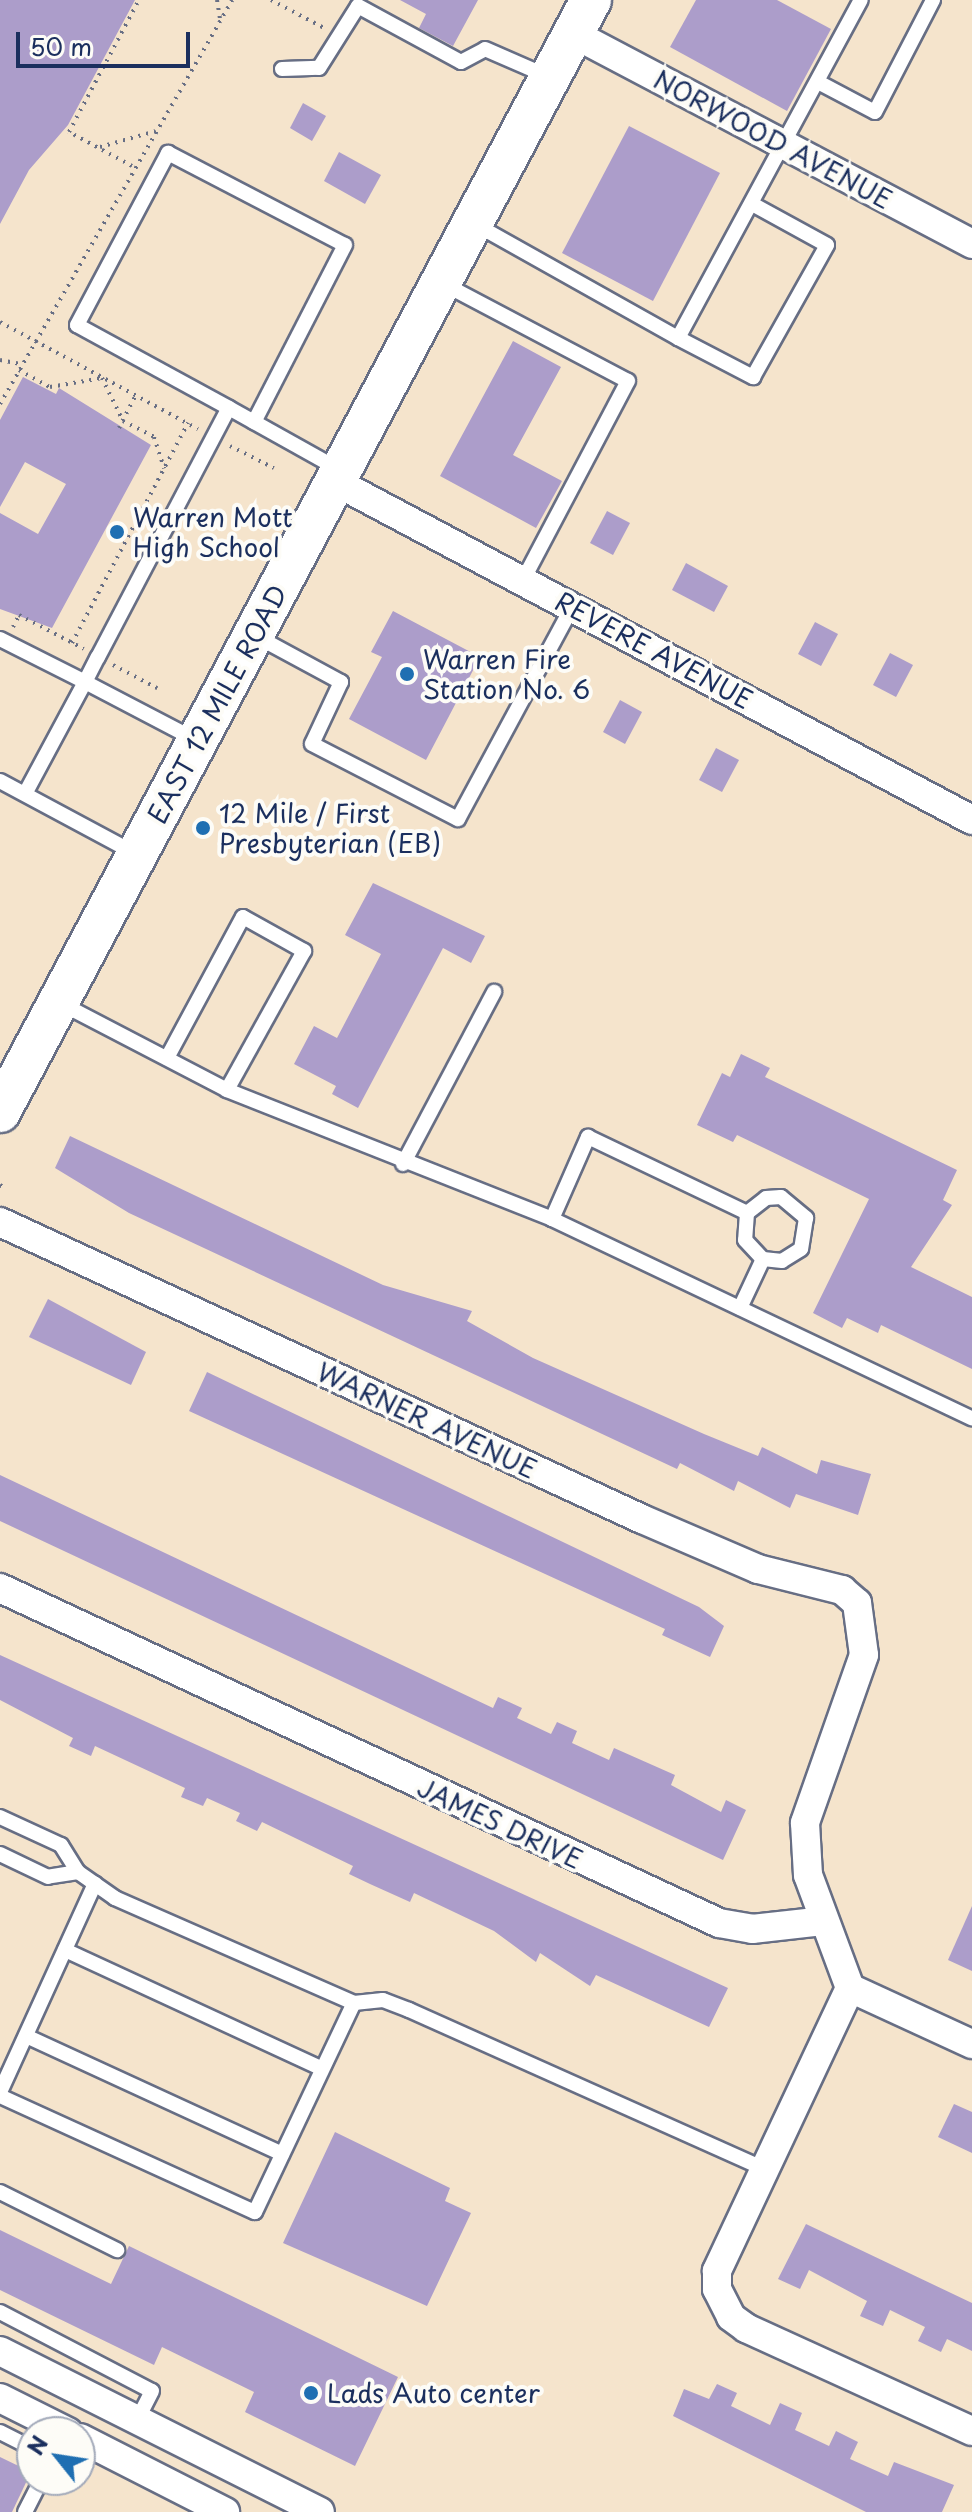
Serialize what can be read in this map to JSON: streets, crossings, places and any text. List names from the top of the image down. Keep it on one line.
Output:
{"streets":{"main road":["EAST 12 MILE ROAD"],"street":["NORWOOD AVENUE","REVERE AVENUE","WARNER AVENUE","JAMES DRIVE"]},"crossings":[["NORWOOD AVENUE","EAST 12 MILE ROAD"],["REVERE AVENUE","EAST 12 MILE ROAD"],["WARNER AVENUE","JAMES DRIVE"]],"places":["Warren Mott High School","Warren Fire Station No. 6","12 Mile / First Presbyterian (EB)","Lads Auto center"],"scale_bar":"50 m","north":"top left"}
